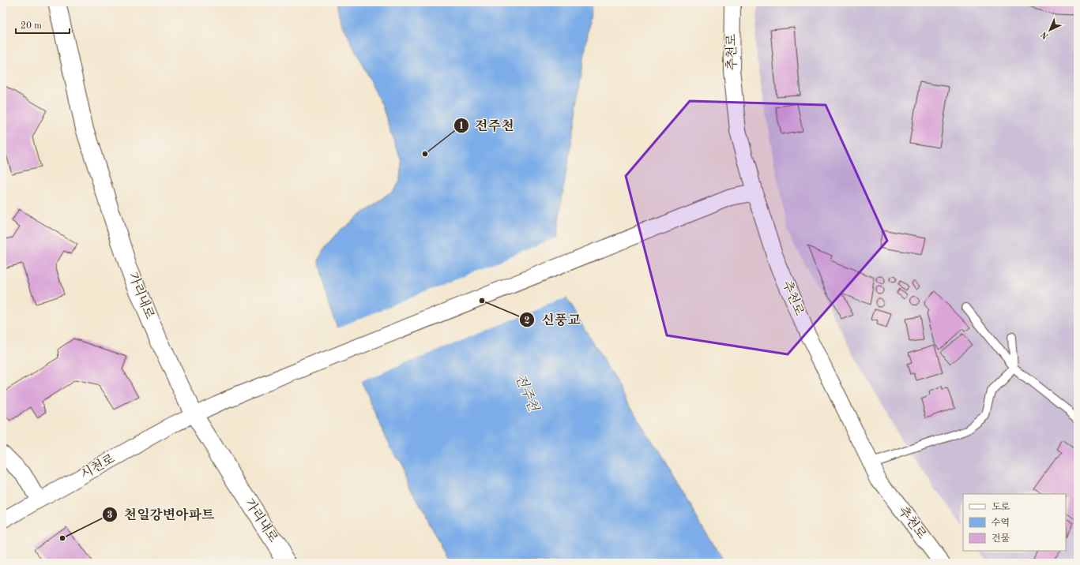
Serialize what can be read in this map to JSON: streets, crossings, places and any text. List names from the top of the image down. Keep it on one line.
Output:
{"streets":{"street":["추천로","가리내로","시천로"]},"crossings":[["추천로","시천로"],["가리내로","시천로"]],"water":["전주천"],"places":["전주천","신풍교","천일강변아파트"],"legend":["도로","수역","건물"],"scale_bar":"20 m","north":"bottom left"}
